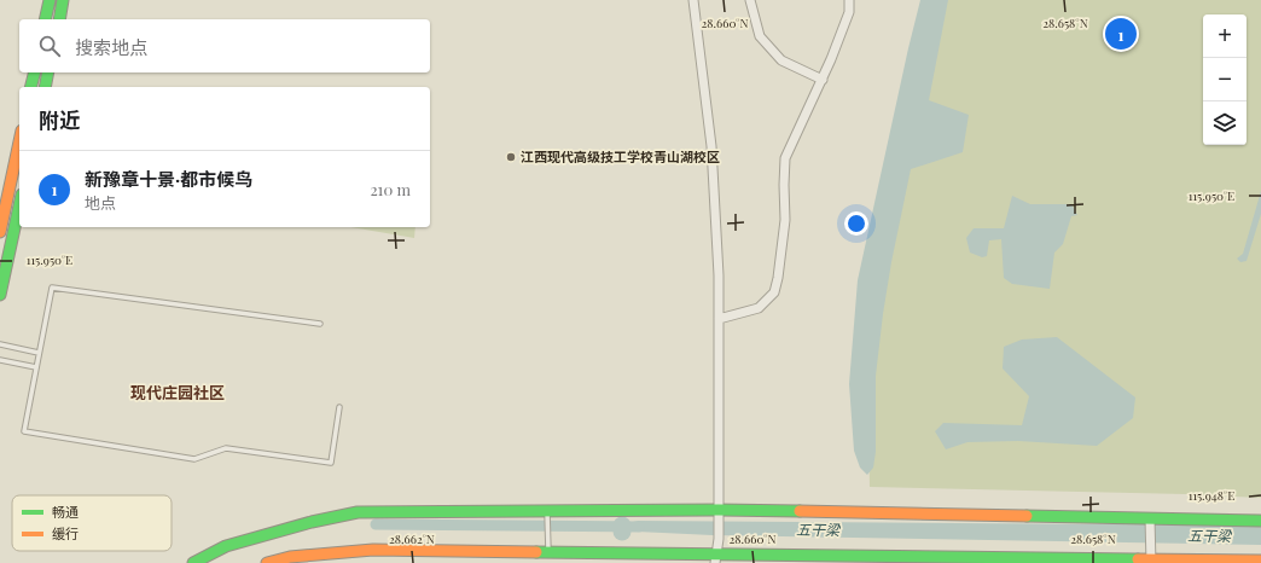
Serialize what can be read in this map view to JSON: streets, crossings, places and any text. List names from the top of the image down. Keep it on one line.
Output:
{"districts":["现代庄园社区"],"water":["五干梁"],"places":["江西现代高级技工学校青山湖校区"],"legend":["畅通","缓行"],"page":{"map_buttons":["+","−"],"pins":"1","search":"搜索地点","heading":"附近","list":[{"mark":"1","name":"新豫章十景·都市候鸟","note":"地点","value":"210 m"}]},"coordinates":["28.660°N","28.658°N","115.950°E","115.948°E","28.662°N"]}
